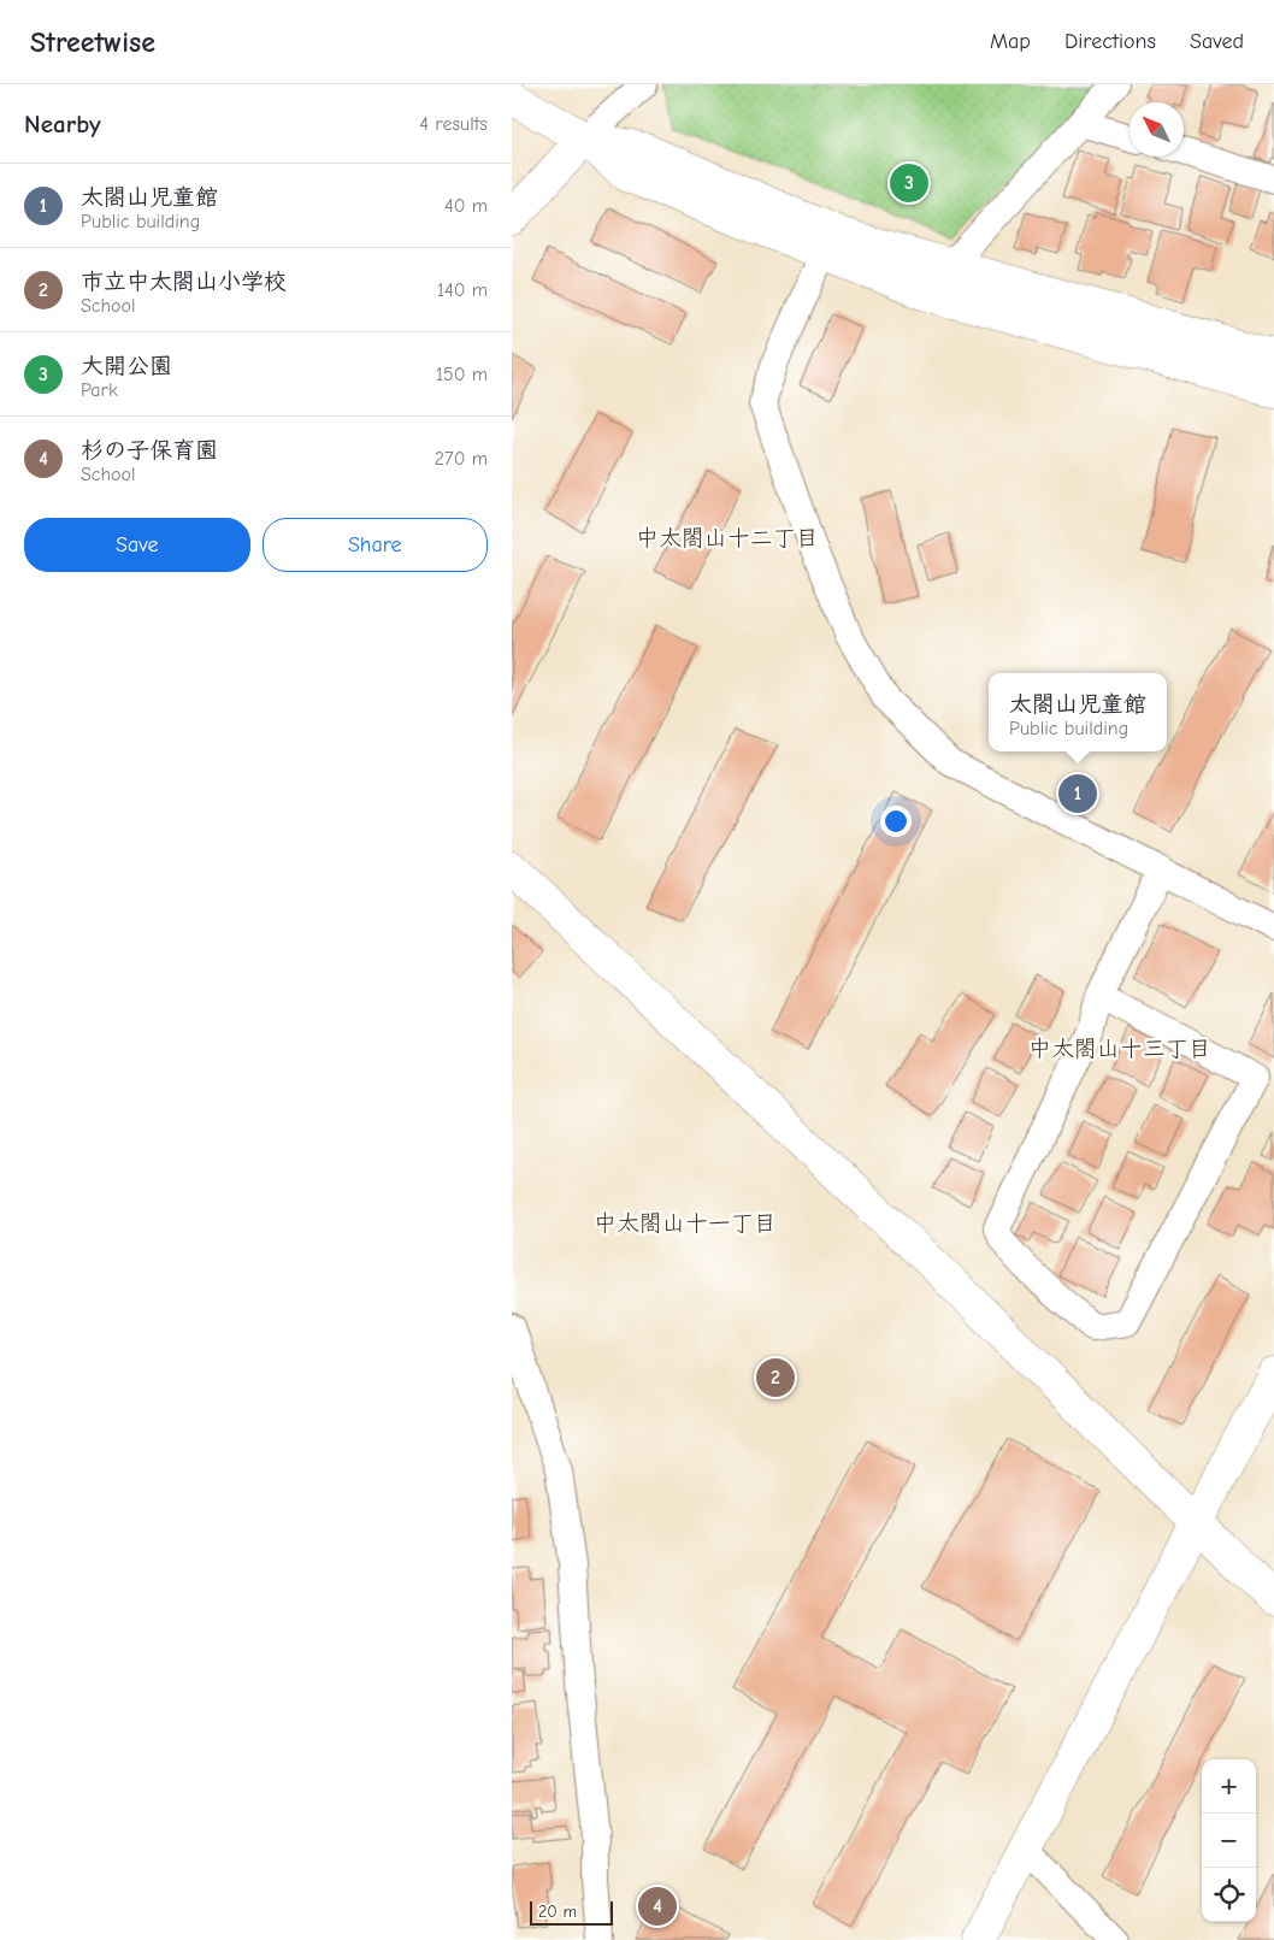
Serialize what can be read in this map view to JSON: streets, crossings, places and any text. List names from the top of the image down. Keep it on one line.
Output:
{"districts":["中太閤山十二丁目","中太閤山十三丁目","中太閤山十一丁目"],"scale_bar":"20 m","north":"top left","page":{"header":"Streetwise","nav":["Map","Directions","Saved"],"heading":["Nearby","4 results"],"pins":["3","1","2","4"],"list":[{"mark":"1","name":"太閤山児童館","note":"Public building","value":"40 m"},{"mark":"2","name":"市立中太閤山小学校","note":"School","value":"140 m"},{"mark":"3","name":"大開公園","note":"Park","value":"150 m"},{"mark":"4","name":"杉の子保育園","note":"School","value":"270 m"}],"buttons":["Save","Share"],"popup":["太閤山児童館","Public building"],"map_buttons":["+","−"],"scale":"20 m"}}
